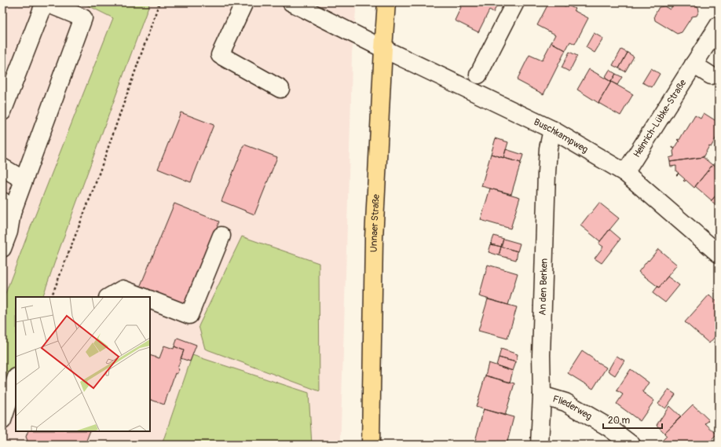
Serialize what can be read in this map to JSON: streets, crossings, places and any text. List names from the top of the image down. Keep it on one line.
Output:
{"streets":{"main road":["Unnaer Straße"],"street":["Heinrich-Lübke-Straße","Buschkampweg","An den Berken","Fliederweg"]},"crossings":[["Heinrich-Lübke-Straße","Buschkampweg"],["Buschkampweg","Unnaer Straße"],["Buschkampweg","An den Berken"],["An den Berken","Fliederweg"]],"scale_bar":"20 m"}
